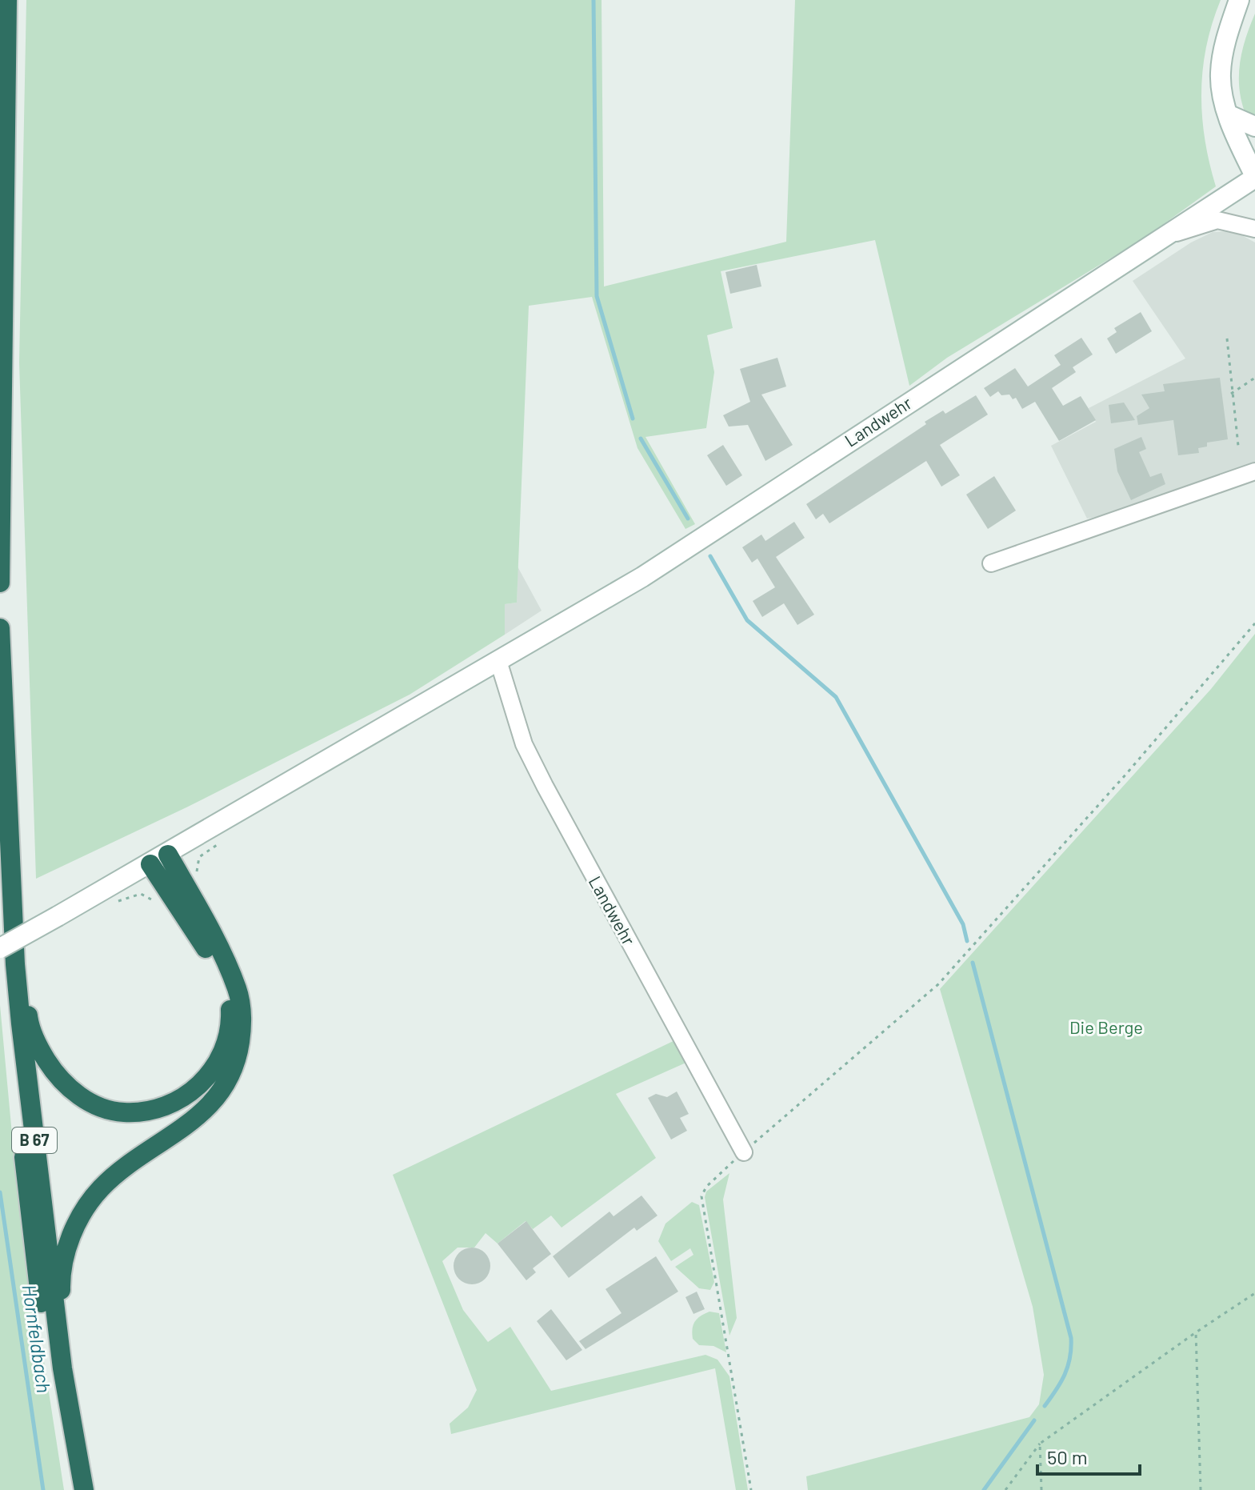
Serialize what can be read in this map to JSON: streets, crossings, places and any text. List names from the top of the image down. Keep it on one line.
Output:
{"streets":{"highway":["B 67"],"main road":["Landwehr"]},"water":["Hornfeldbach"],"parks":["Die Berge"],"scale_bar":"50 m"}
